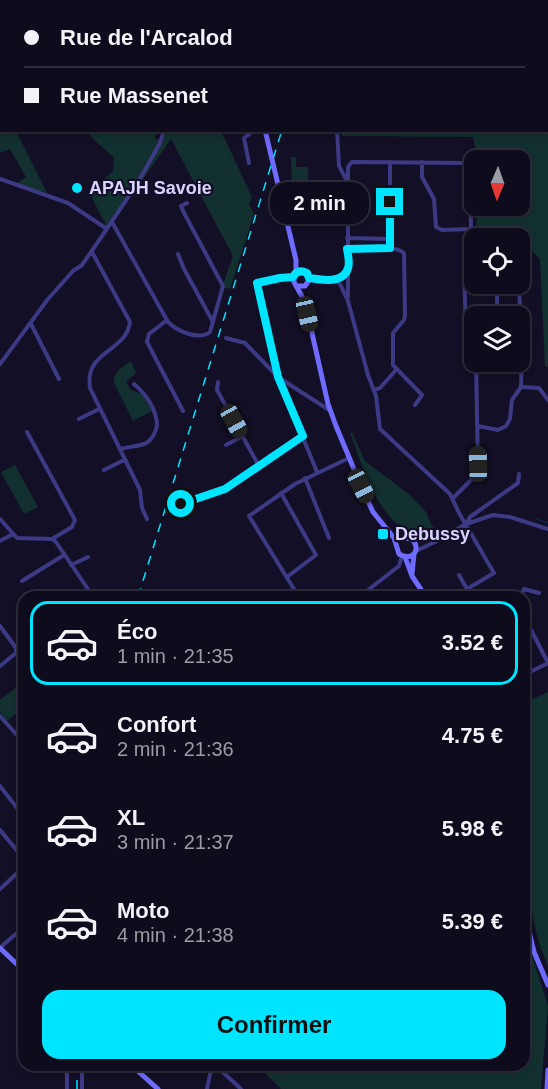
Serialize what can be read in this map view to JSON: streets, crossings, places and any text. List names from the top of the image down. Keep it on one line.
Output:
{"places":{"other":["APAJH Savoie"],"transit":["Debussy"]},"north":"bottom","page":{"banner":["Rue de l'Arcalod","Rue Massenet"],"bubble":"2 min","list":[{"name":"Éco","note":"1 min · 21:35","value":"3.52 €"},{"name":"Confort","note":"2 min · 21:36","value":"4.75 €"},{"name":"XL","note":"3 min · 21:37","value":"5.98 €"},{"name":"Moto","note":"4 min · 21:38","value":"5.39 €"}],"buttons":"Confirmer"}}
